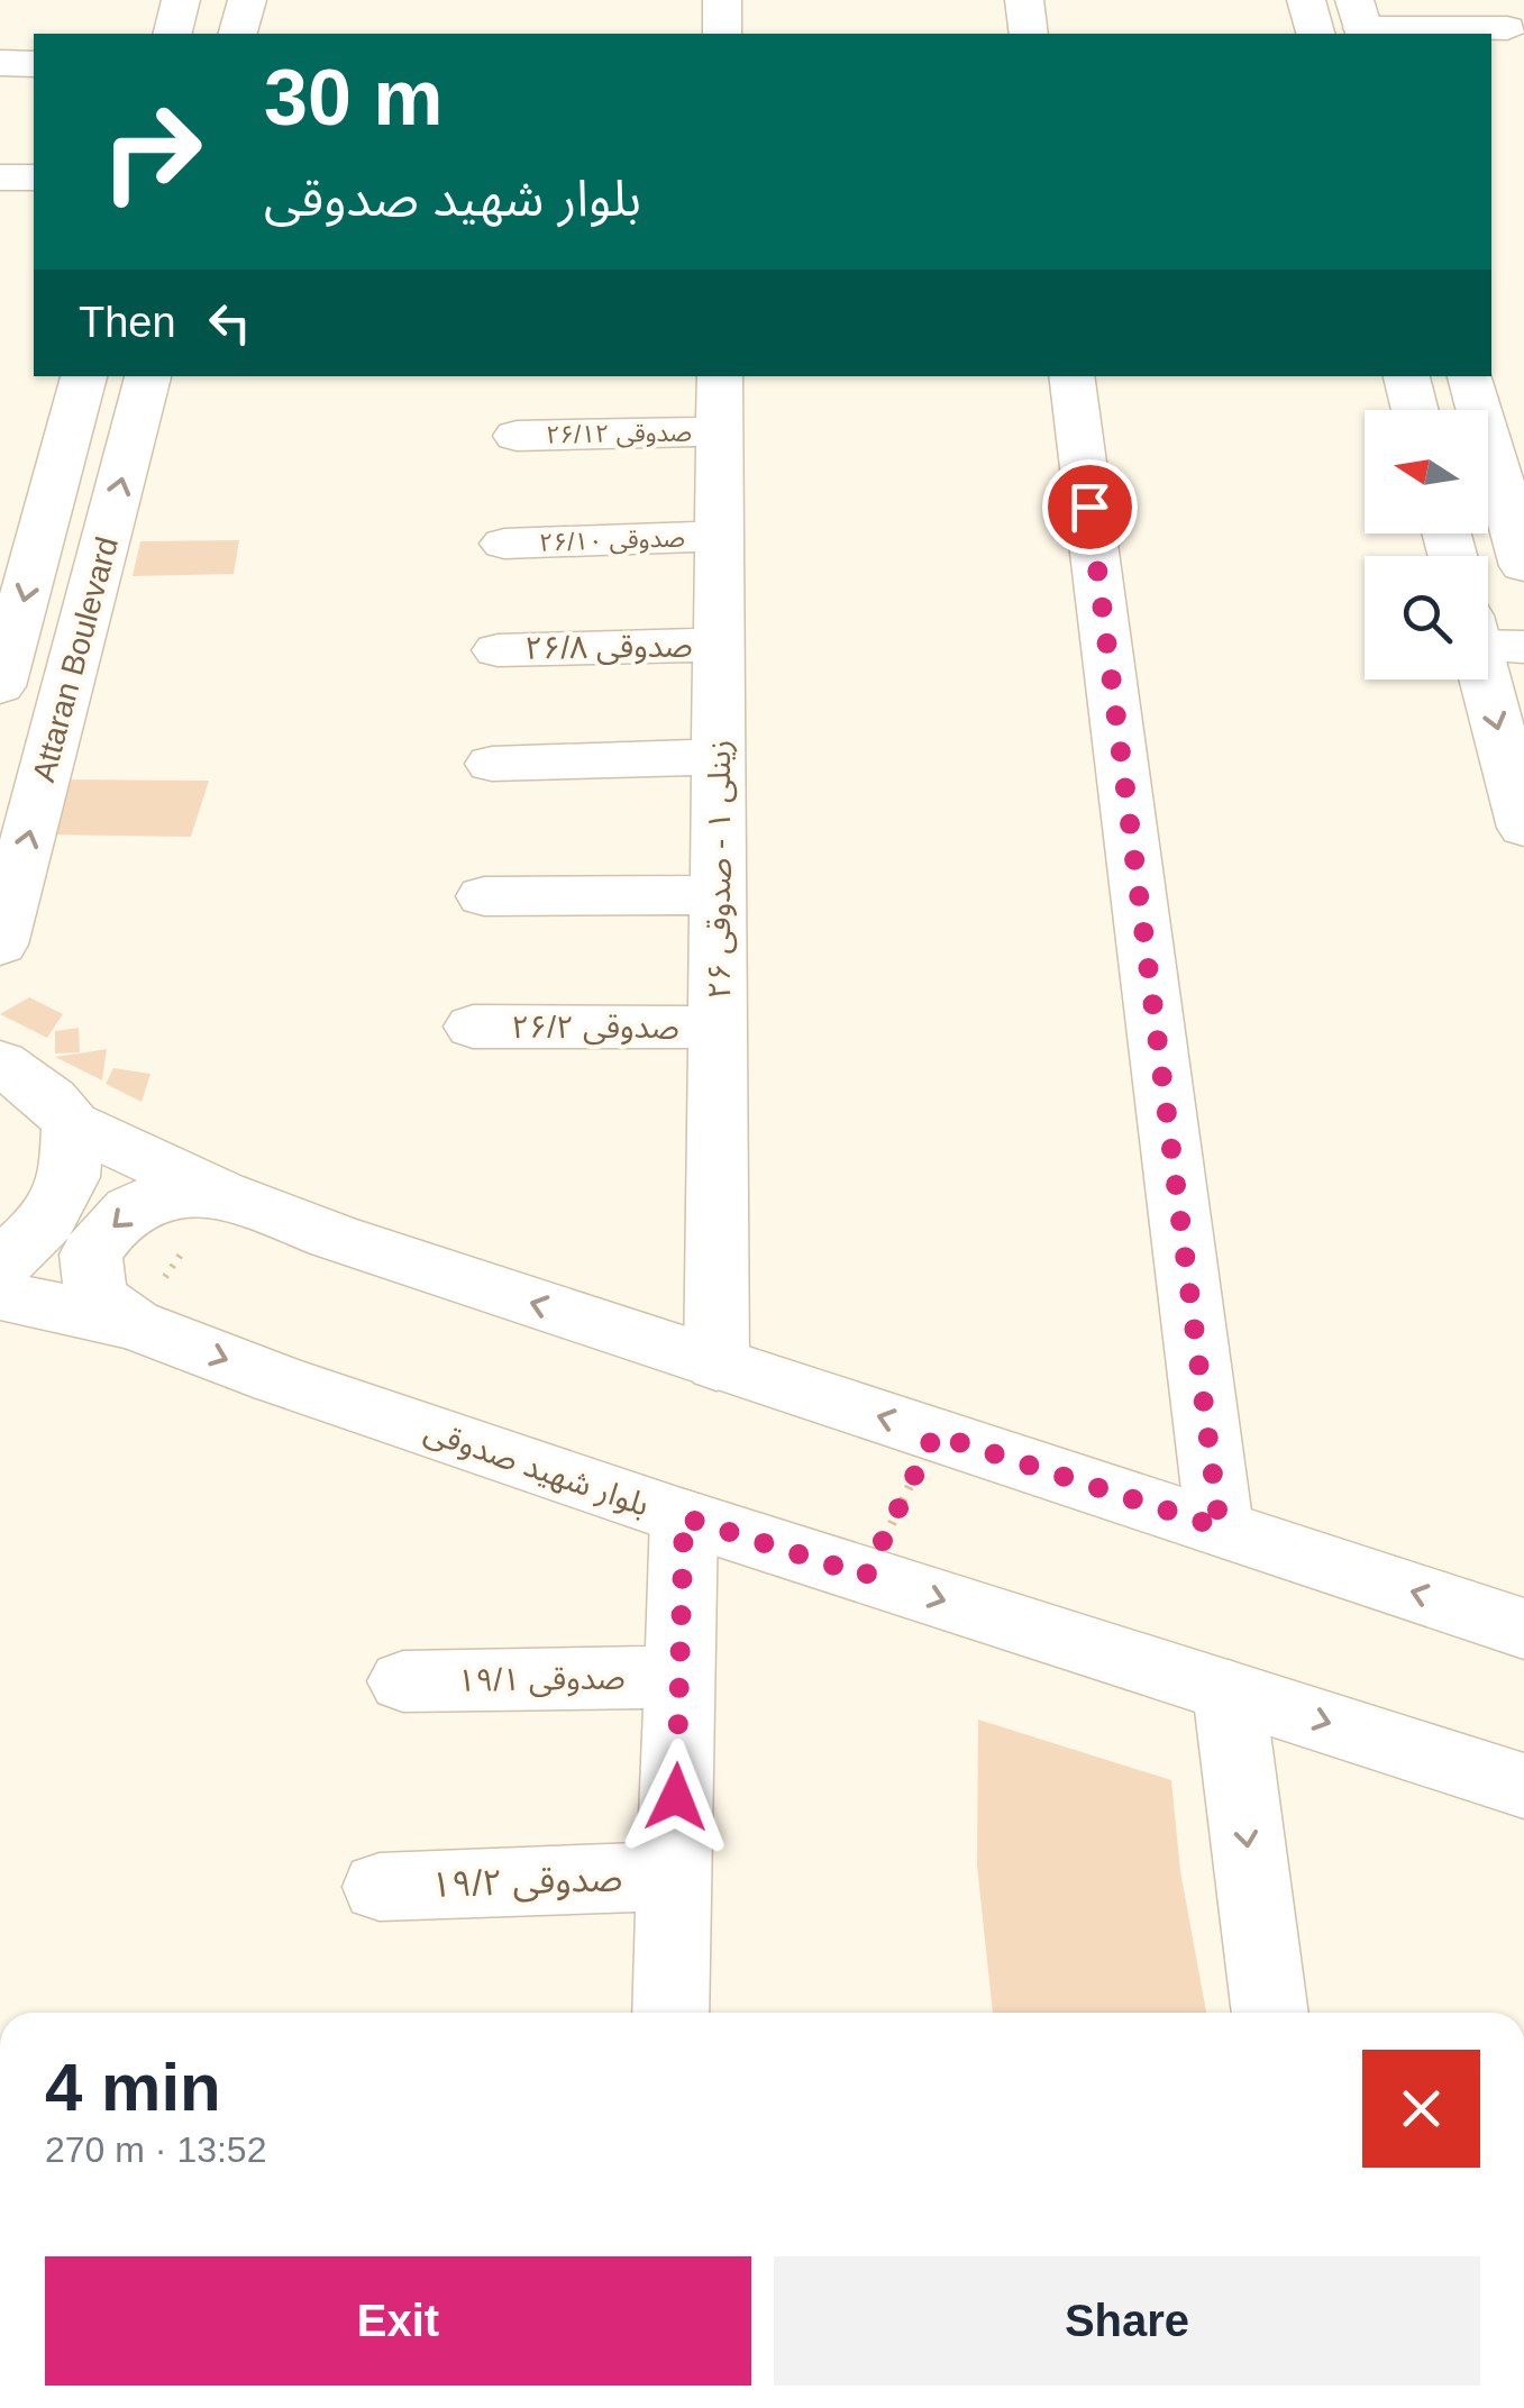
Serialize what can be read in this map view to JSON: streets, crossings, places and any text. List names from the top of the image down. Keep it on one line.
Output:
{"streets":{"street":["صدوقی ۲۶/۱۲","صدوقی ۲۶/۱۰","صدوقی ۲۶/۸","Attaran Boulevard","زینلی ۱ - صدوقی ۲۶","صدوقی ۲۶/۲","بلوار شهید صدوقی","صدوقی ۱۹/۱","صدوقی ۱۹/۲"]},"crossings":[["صدوقی ۲۶/۱۲","زینلی ۱ - صدوقی ۲۶"],["صدوقی ۲۶/۱۰","زینلی ۱ - صدوقی ۲۶"],["صدوقی ۲۶/۸","زینلی ۱ - صدوقی ۲۶"],["زینلی ۱ - صدوقی ۲۶","صدوقی ۲۶/۲"]],"north":"left","page":{"turn":["30 m","بلوار شهید صدوقی"],"then":"Then","heading":["4 min","270 m · 13:52"],"buttons":["Exit","Share"]}}
